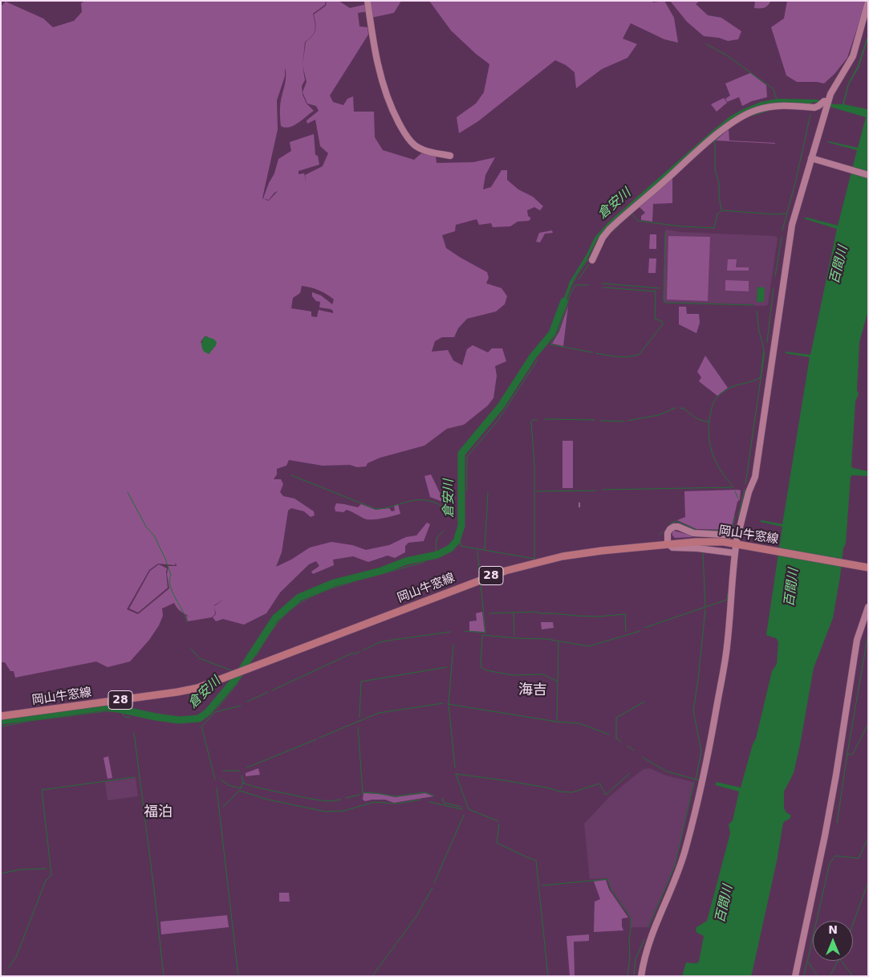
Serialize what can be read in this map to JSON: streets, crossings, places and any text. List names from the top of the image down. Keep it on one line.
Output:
{"streets":{"main road":["岡山牛窓線","28"]},"districts":["海吉","福泊"],"water":["倉安川","百間川"],"north":"top"}
